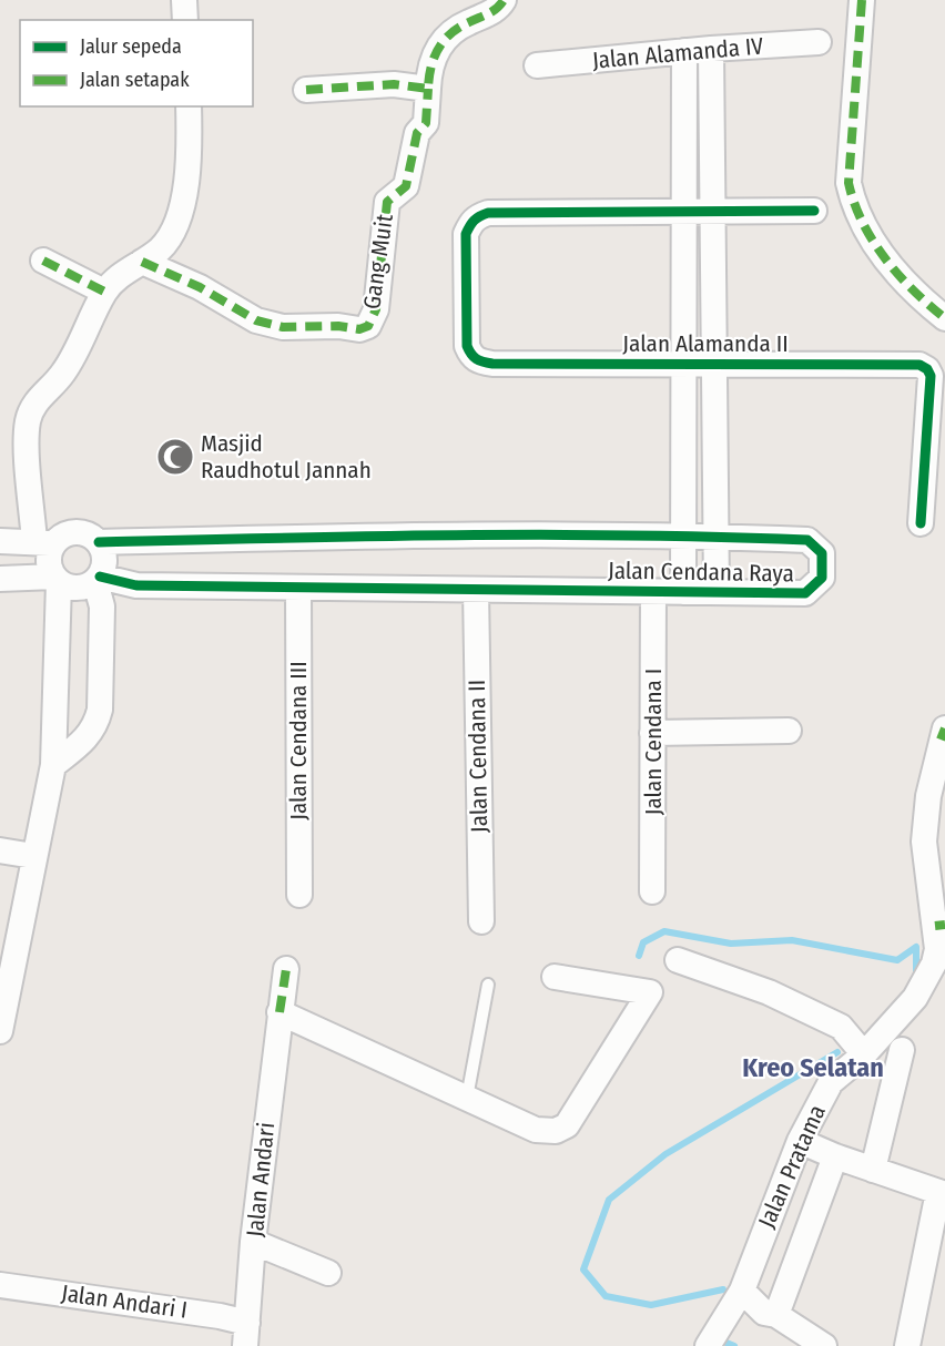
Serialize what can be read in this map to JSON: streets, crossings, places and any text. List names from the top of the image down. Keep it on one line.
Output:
{"streets":{"street":["Jalan Alamanda IV","Gang Muit","Jalan Alamanda II","Jalan Cendana Raya","Jalan Cendana III","Jalan Cendana I","Jalan Cendana II","Jalan Pratama","Jalan Andari","Jalan Andari I"]},"crossings":[["Jalan Cendana Raya","Jalan Cendana III"],["Jalan Cendana Raya","Jalan Cendana I"],["Jalan Cendana Raya","Jalan Cendana II"],["Jalan Andari","Jalan Andari I"]],"districts":["Kreo Selatan"],"places":{"mosque":["Masjid Raudhotul Jannah"]},"legend":["Jalur sepeda","Jalan setapak"]}
